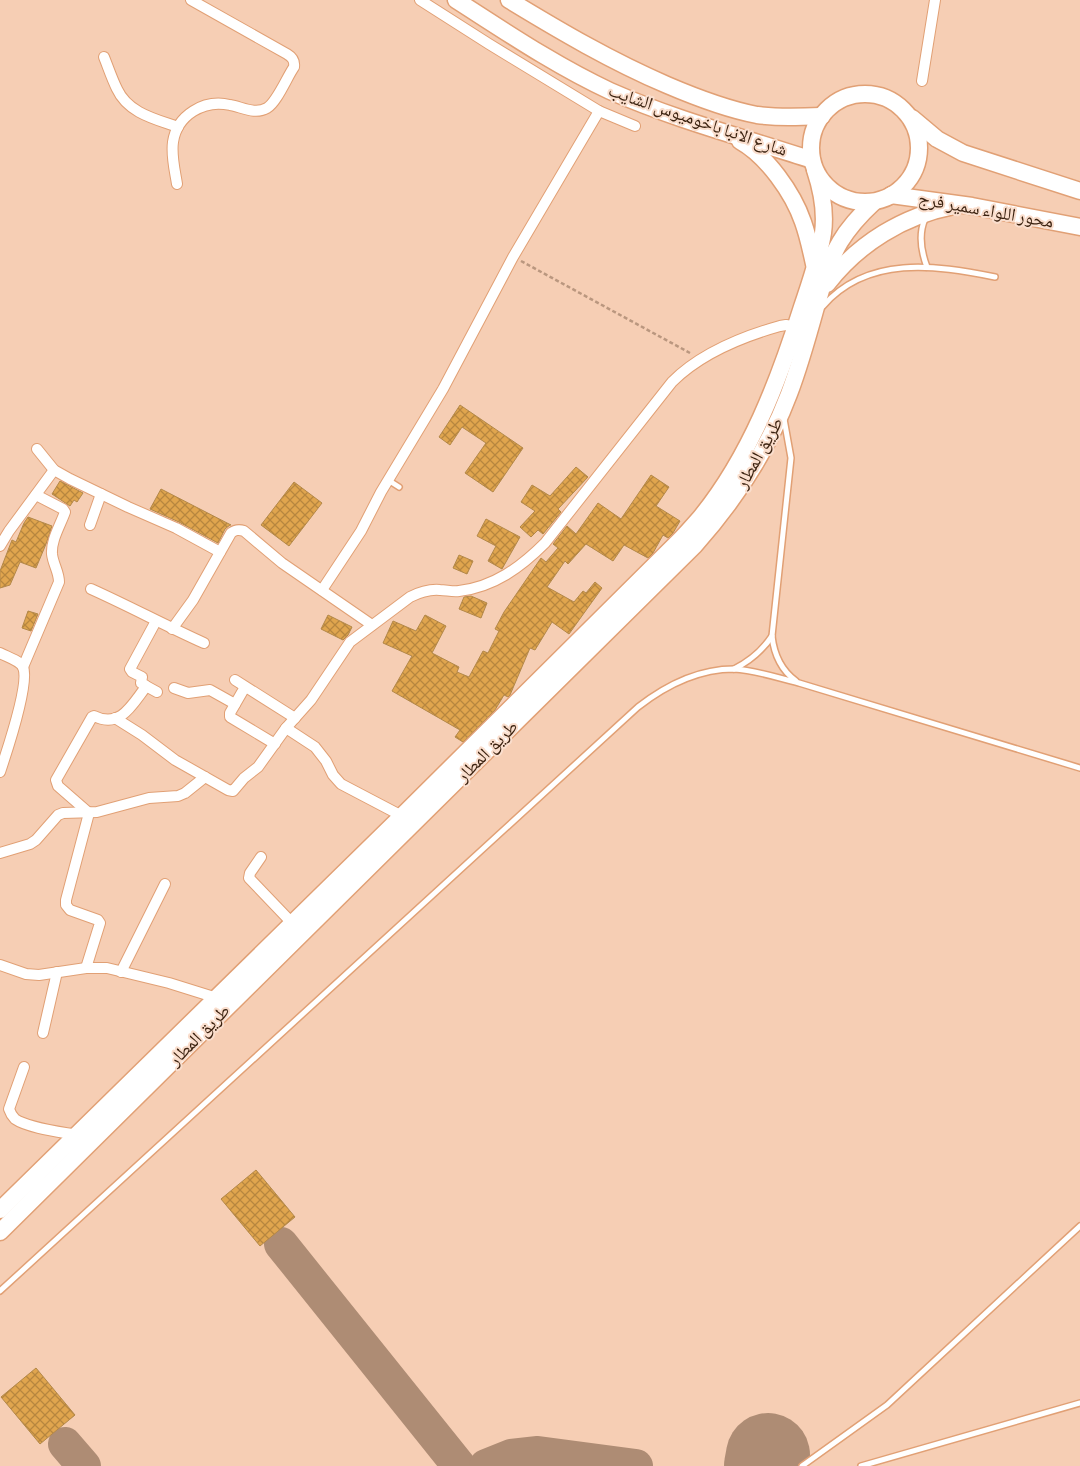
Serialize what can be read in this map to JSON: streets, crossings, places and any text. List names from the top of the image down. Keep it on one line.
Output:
{"streets":{"main road":["شارع الانبا باخوميوس الشايب","محور اللواء سمير فرج","طريق المطار"]},"crossings":[["شارع الانبا باخوميوس الشايب","محور اللواء سمير فرج"],["شارع الانبا باخوميوس الشايب","طريق المطار"],["محور اللواء سمير فرج","طريق المطار"]]}
